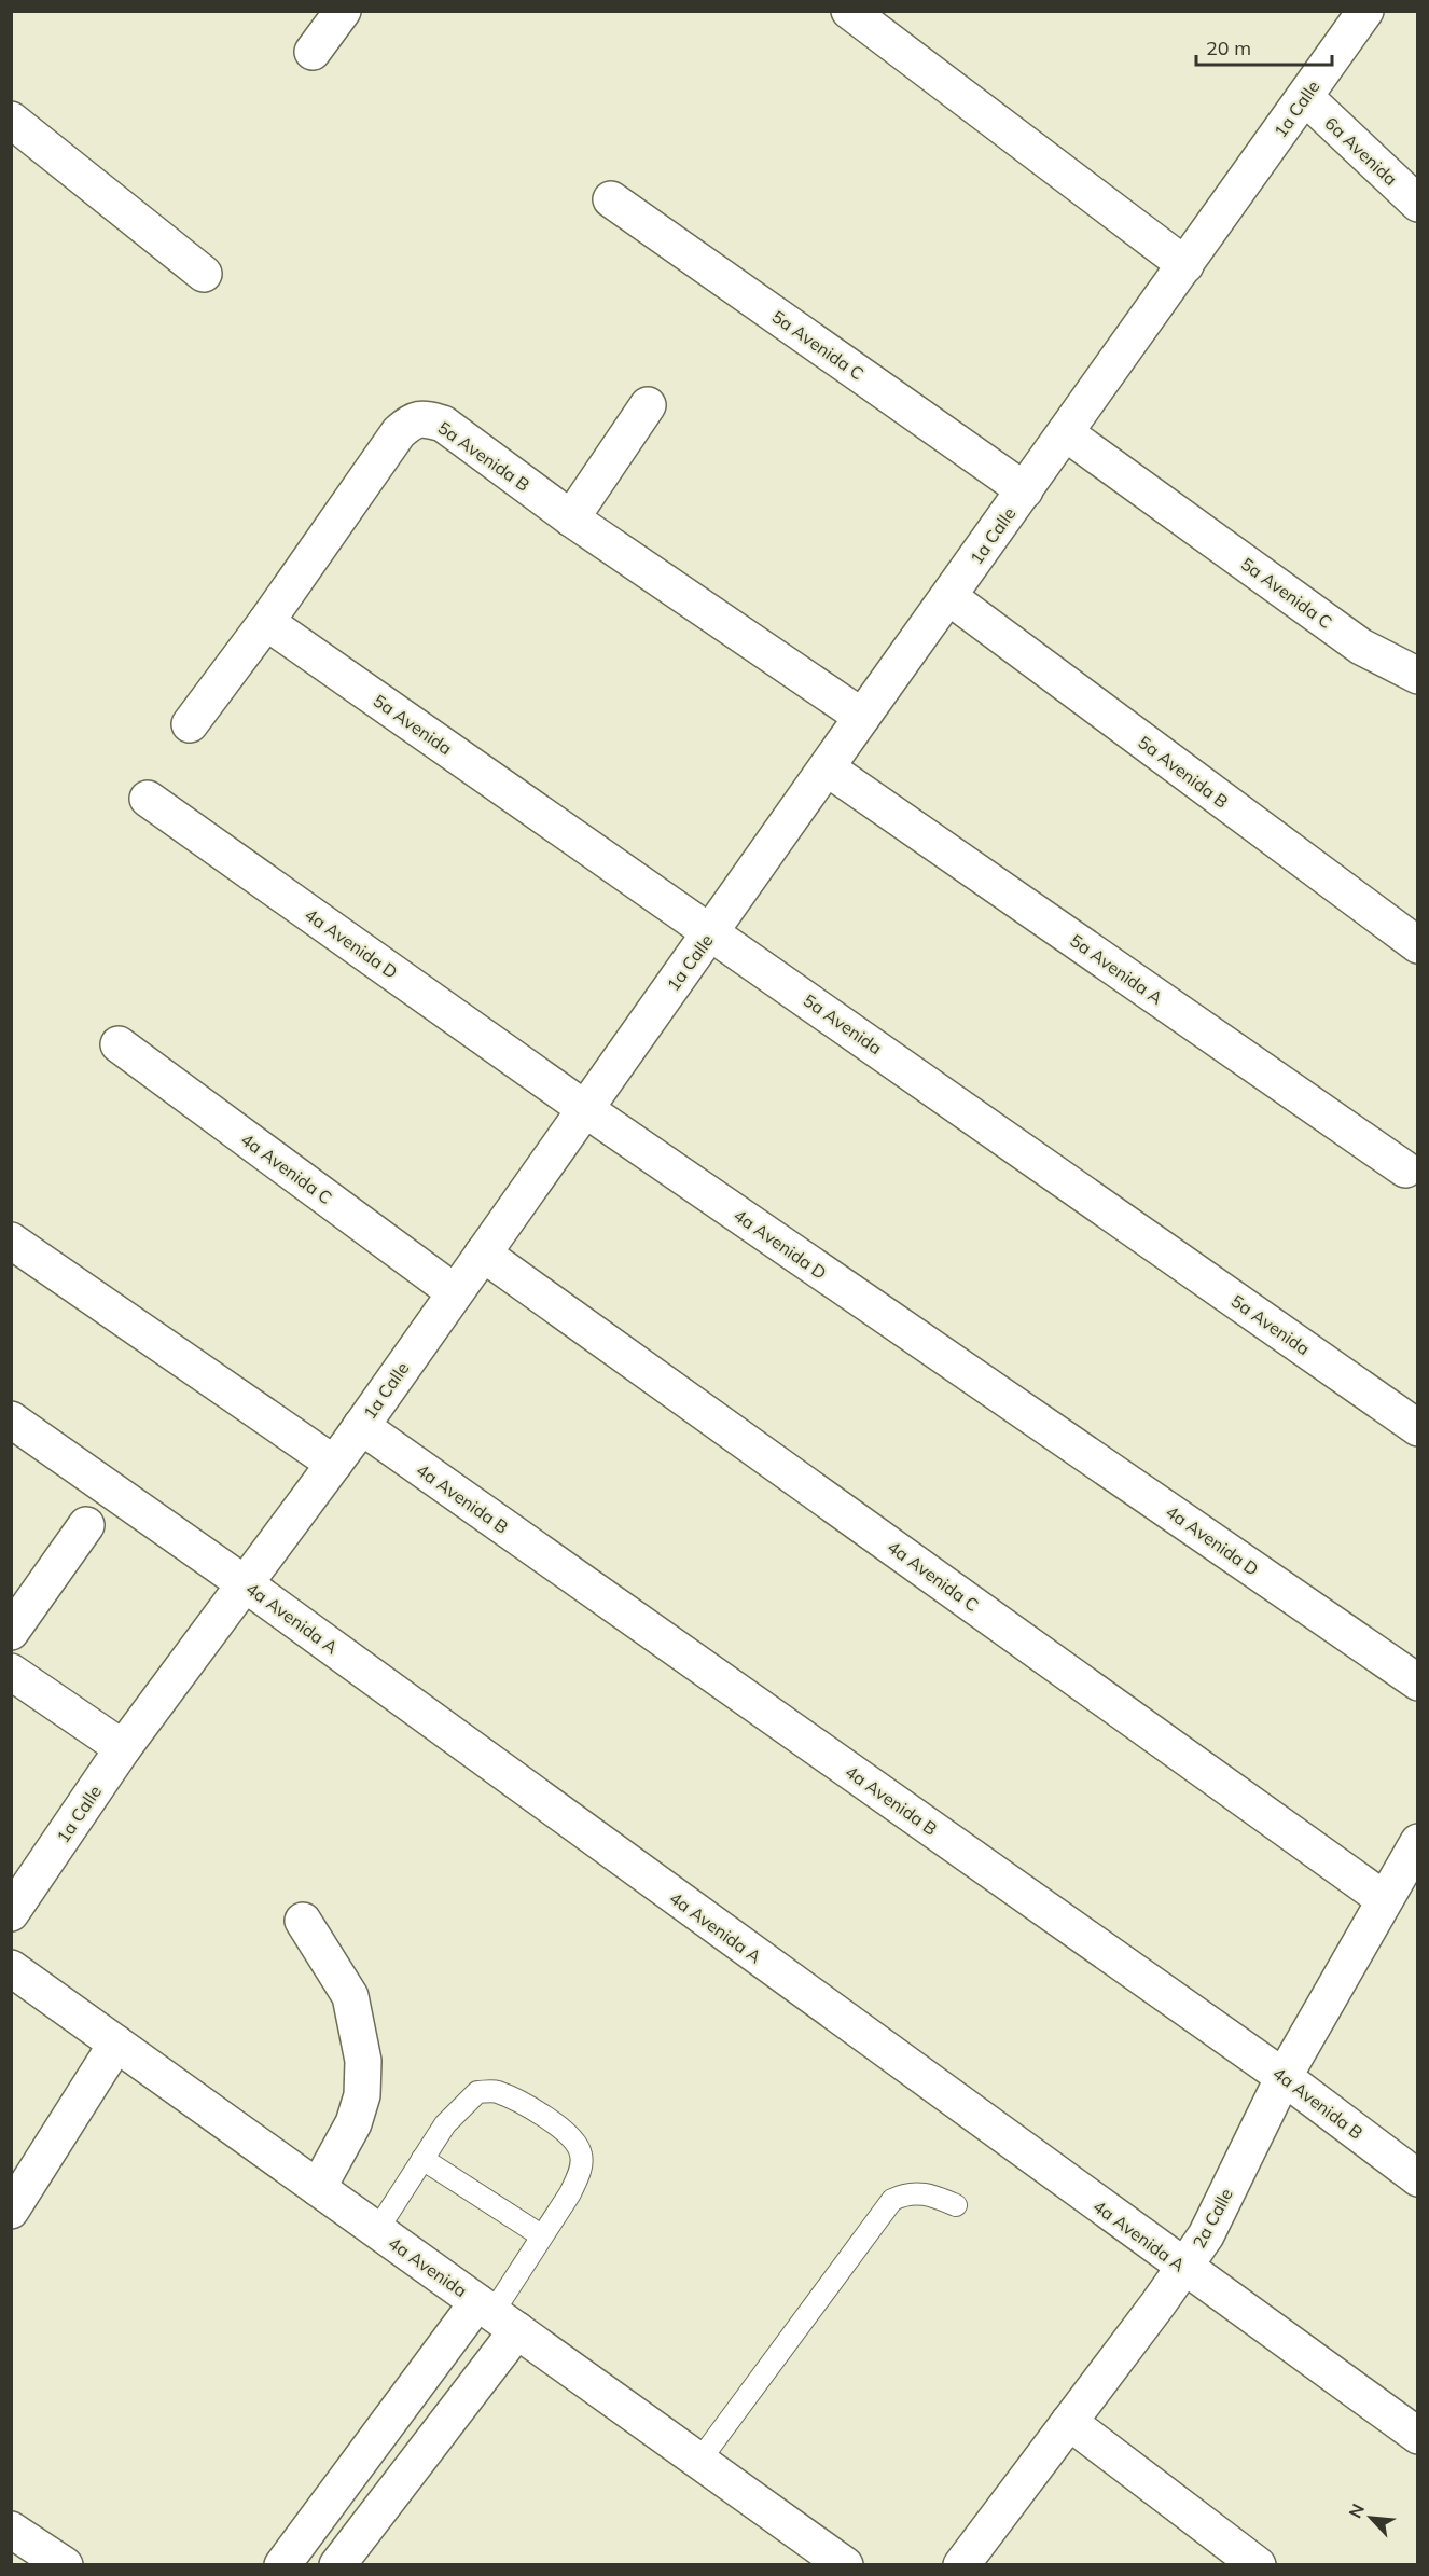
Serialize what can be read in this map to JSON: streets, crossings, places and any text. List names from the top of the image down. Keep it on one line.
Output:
{"streets":{"street":["1a Calle","6a Avenida","5a Avenida C","5a Avenida B","5a Avenida","4a Avenida D","5a Avenida A","4a Avenida C","4a Avenida B","4a Avenida A","2a Calle","4a Avenida"]},"crossings":[["1a Calle","6a Avenida"],["1a Calle","5a Avenida C"],["1a Calle","5a Avenida B"],["1a Calle","5a Avenida"],["1a Calle","4a Avenida D"],["1a Calle","5a Avenida A"],["1a Calle","4a Avenida C"],["1a Calle","4a Avenida B"],["1a Calle","4a Avenida A"],["5a Avenida B","5a Avenida"],["4a Avenida C","2a Calle"],["4a Avenida B","2a Calle"],["4a Avenida A","2a Calle"]],"scale_bar":"20 m","north":"top left"}
